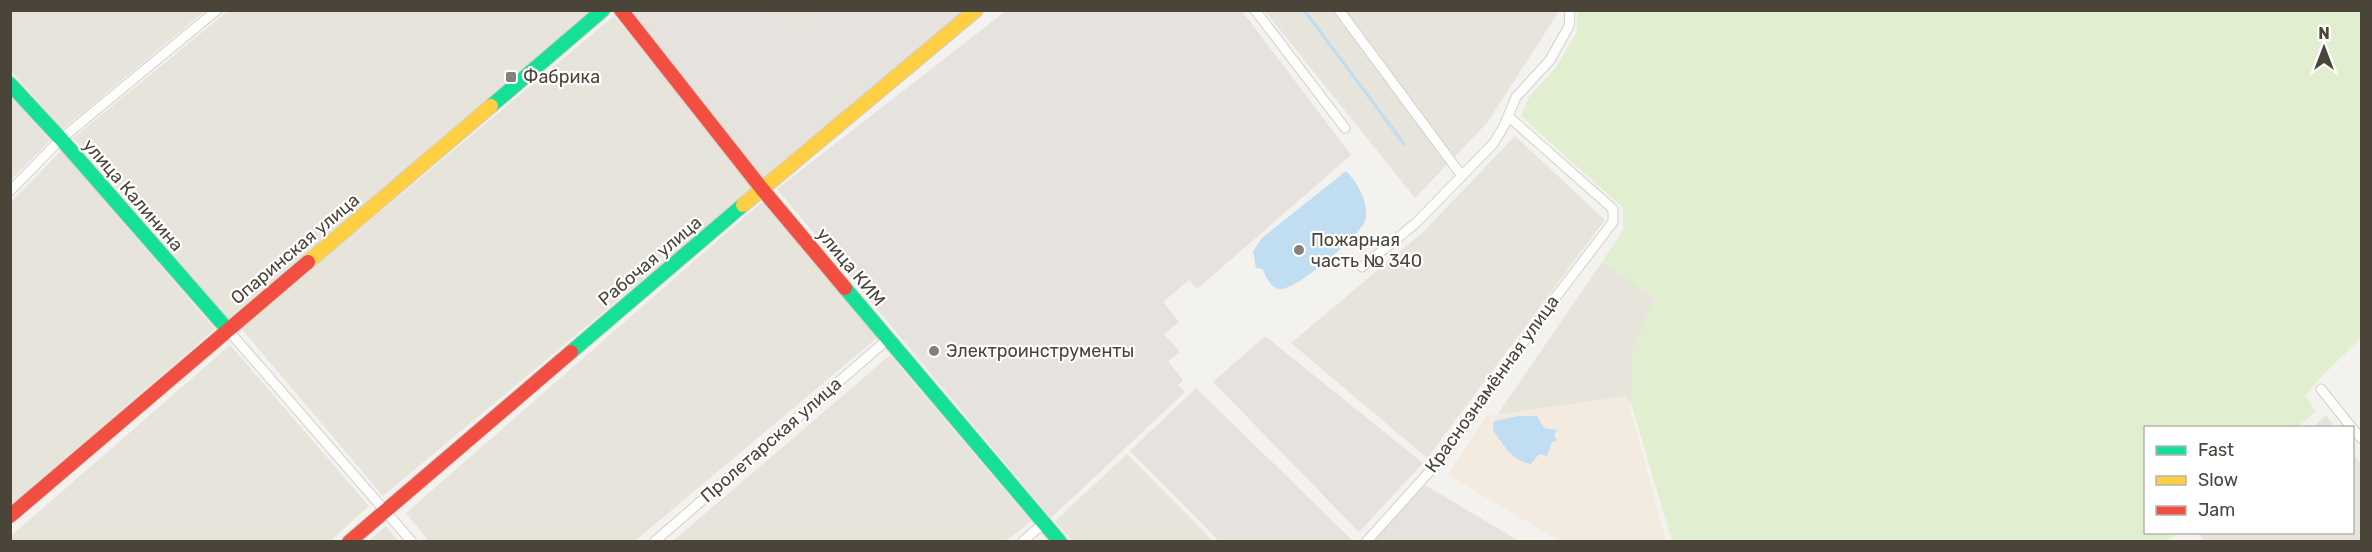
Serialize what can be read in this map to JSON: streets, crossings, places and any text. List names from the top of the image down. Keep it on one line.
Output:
{"streets":{"main road":["улица Калинина","Опаринская улица","Рабочая улица","улица КИМ"],"street":["Краснознамённая улица","Пролетарская улица"]},"crossings":[["улица Калинина","Опаринская улица"],["Рабочая улица","улица КИМ"],["улица КИМ","Пролетарская улица"]],"places":{"transit":["Фабрика"],"other":["Пожарная часть № 340","Электроинструменты"]},"legend":["Fast","Slow","Jam"],"north":"top"}
